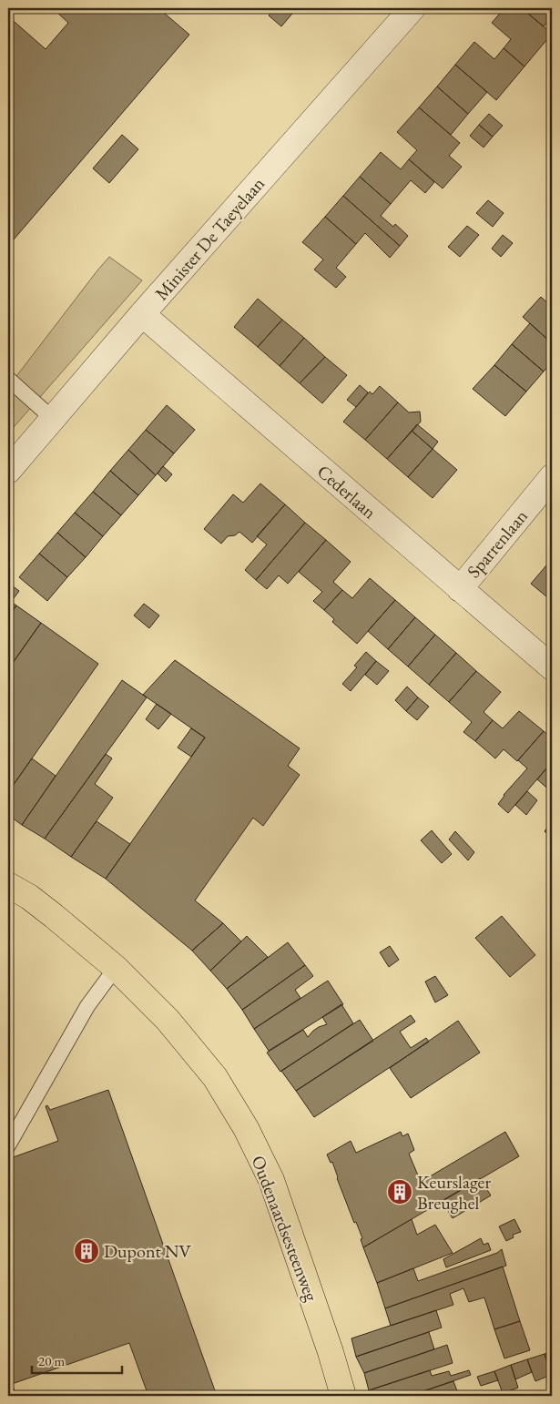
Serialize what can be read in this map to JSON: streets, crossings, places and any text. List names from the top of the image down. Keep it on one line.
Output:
{"streets":{"main road":["Oudenaardsesteenweg"],"street":["Minister De Taeyelaan","Cederlaan","Sparrenlaan"]},"crossings":[["Minister De Taeyelaan","Cederlaan"],["Cederlaan","Sparrenlaan"]],"places":{"building":["Keurslager Breughel","Dupont NV"]},"scale_bar":"20 m"}
